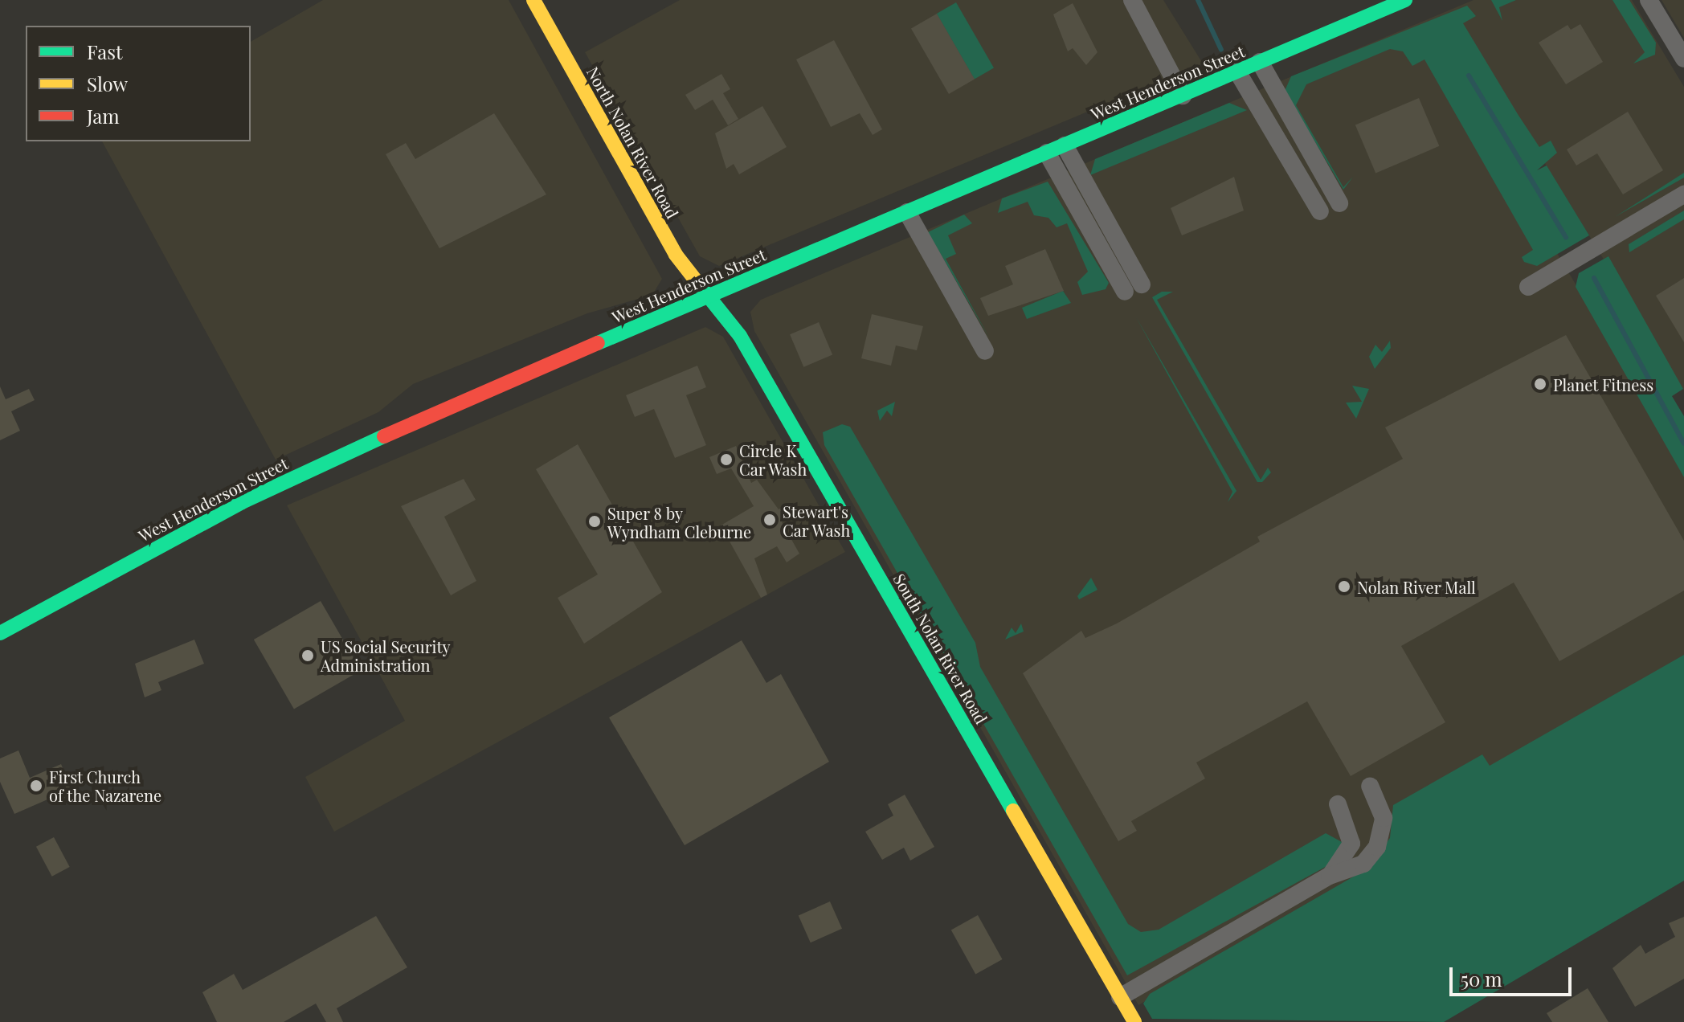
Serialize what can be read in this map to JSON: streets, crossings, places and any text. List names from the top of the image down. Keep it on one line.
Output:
{"streets":{"main road":["West Henderson Street","North Nolan River Road","South Nolan River Road"]},"crossings":[["West Henderson Street","North Nolan River Road"],["West Henderson Street","South Nolan River Road"],["North Nolan River Road","South Nolan River Road"]],"places":["Planet Fitness","Circle K Car Wash","Stewart's Car Wash","Super 8 by Wyndham Cleburne","Nolan River Mall","US Social Security Administration","First Church of the Nazarene"],"legend":["Fast","Slow","Jam"],"scale_bar":"50 m"}
